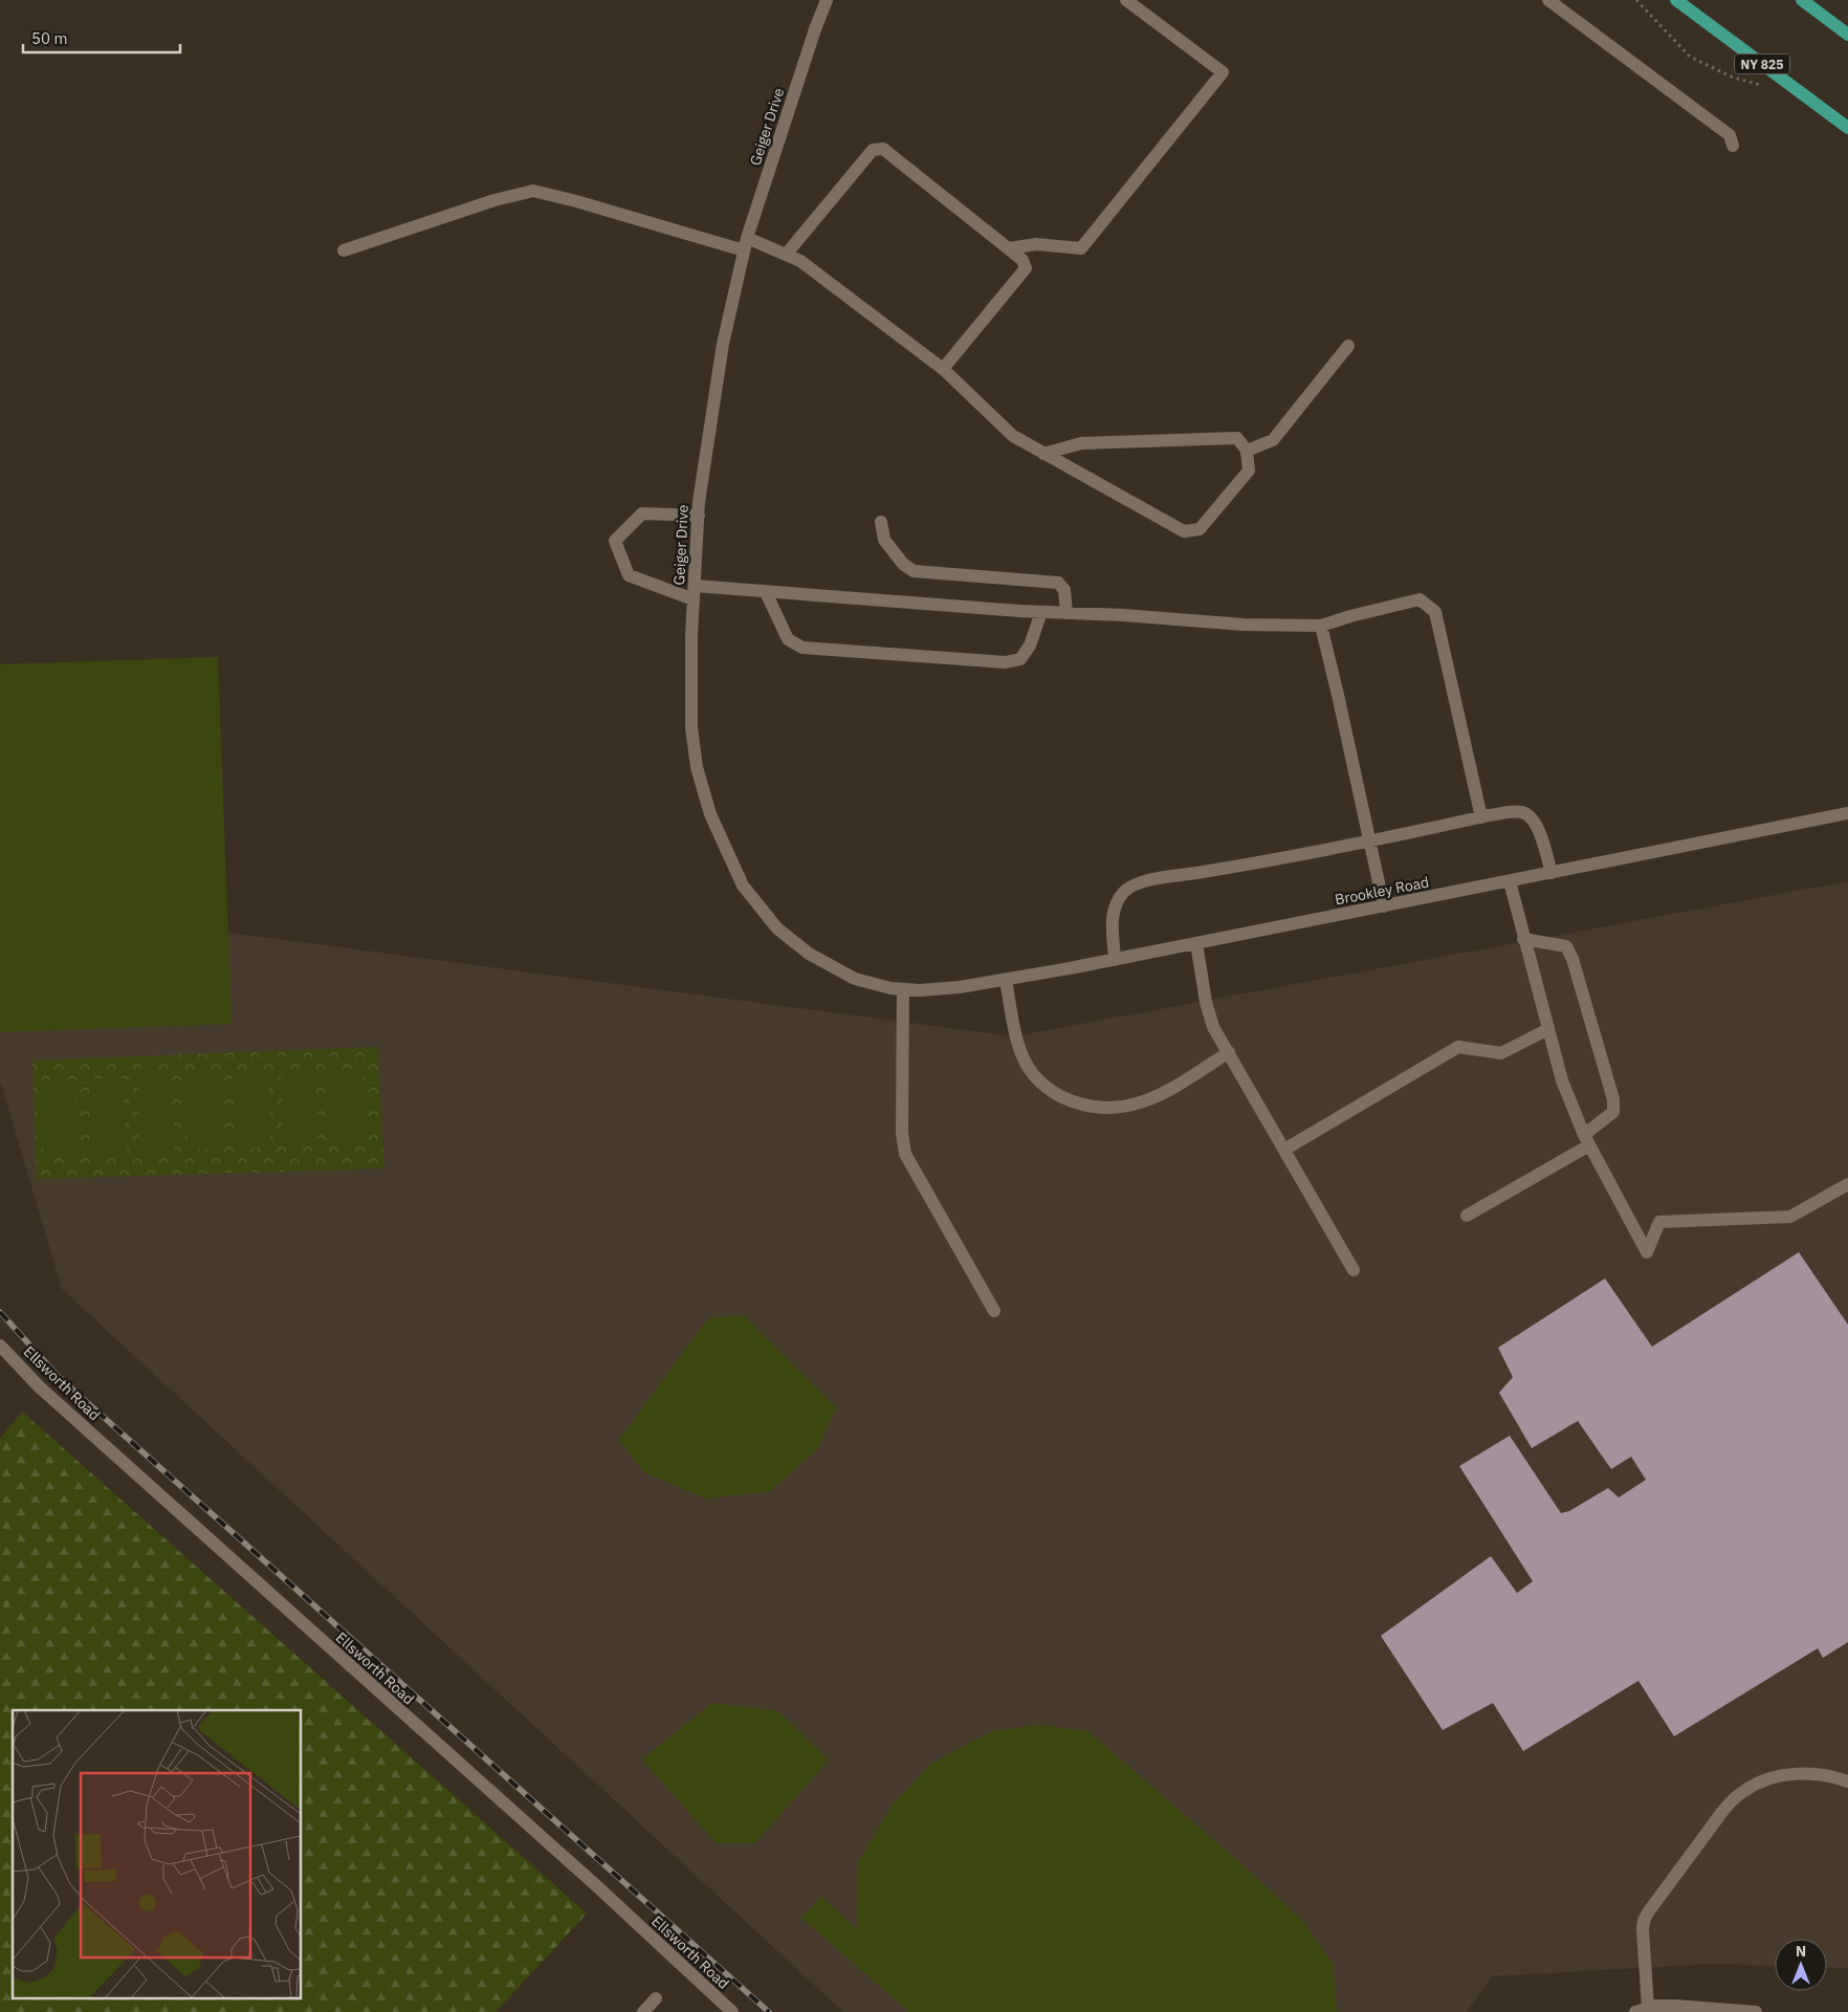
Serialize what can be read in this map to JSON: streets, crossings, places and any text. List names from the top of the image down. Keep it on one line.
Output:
{"streets":{"main road":["NY 825"],"street":["Geiger Drive","Brookley Road","Ellsworth Road"]},"crossings":[["Geiger Drive","Brookley Road"]],"scale_bar":"50 m","north":"top"}
